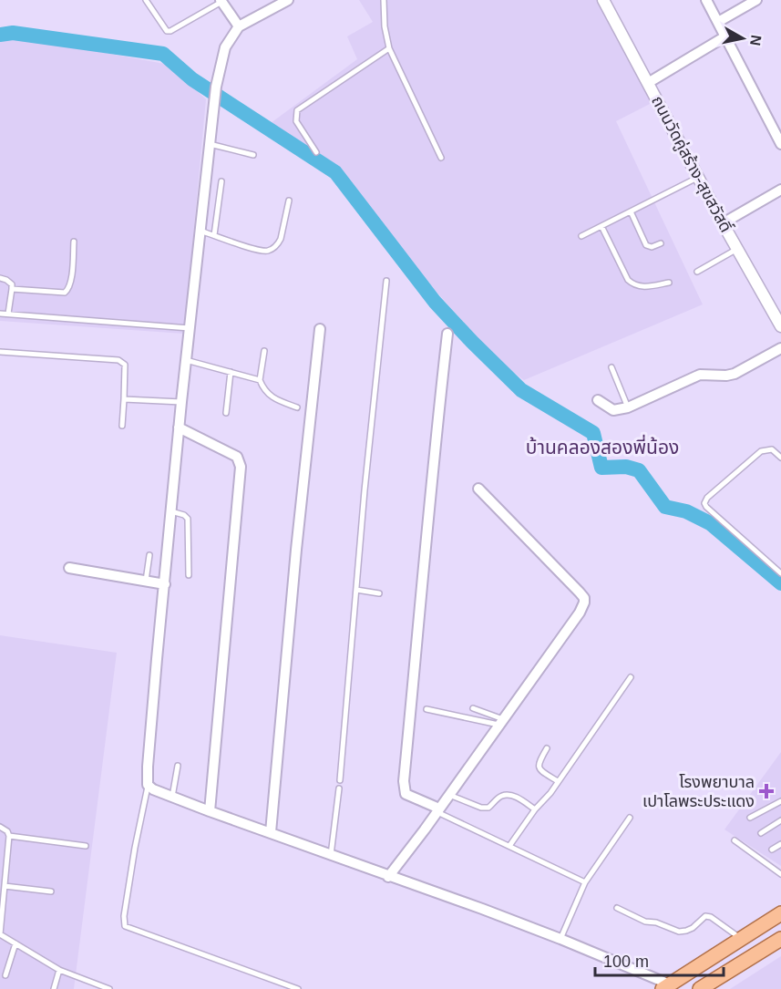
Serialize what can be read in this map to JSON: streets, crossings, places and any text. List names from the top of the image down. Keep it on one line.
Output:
{"streets":{"street":["ถนนวัดคู่สร้าง-สุขสวัสดิ์"]},"districts":["บ้านคลองสองพี่น้อง"],"places":{"health":["โรงพยาบาล เปาโลพระประแดง"]},"scale_bar":"100 m","north":"right"}
